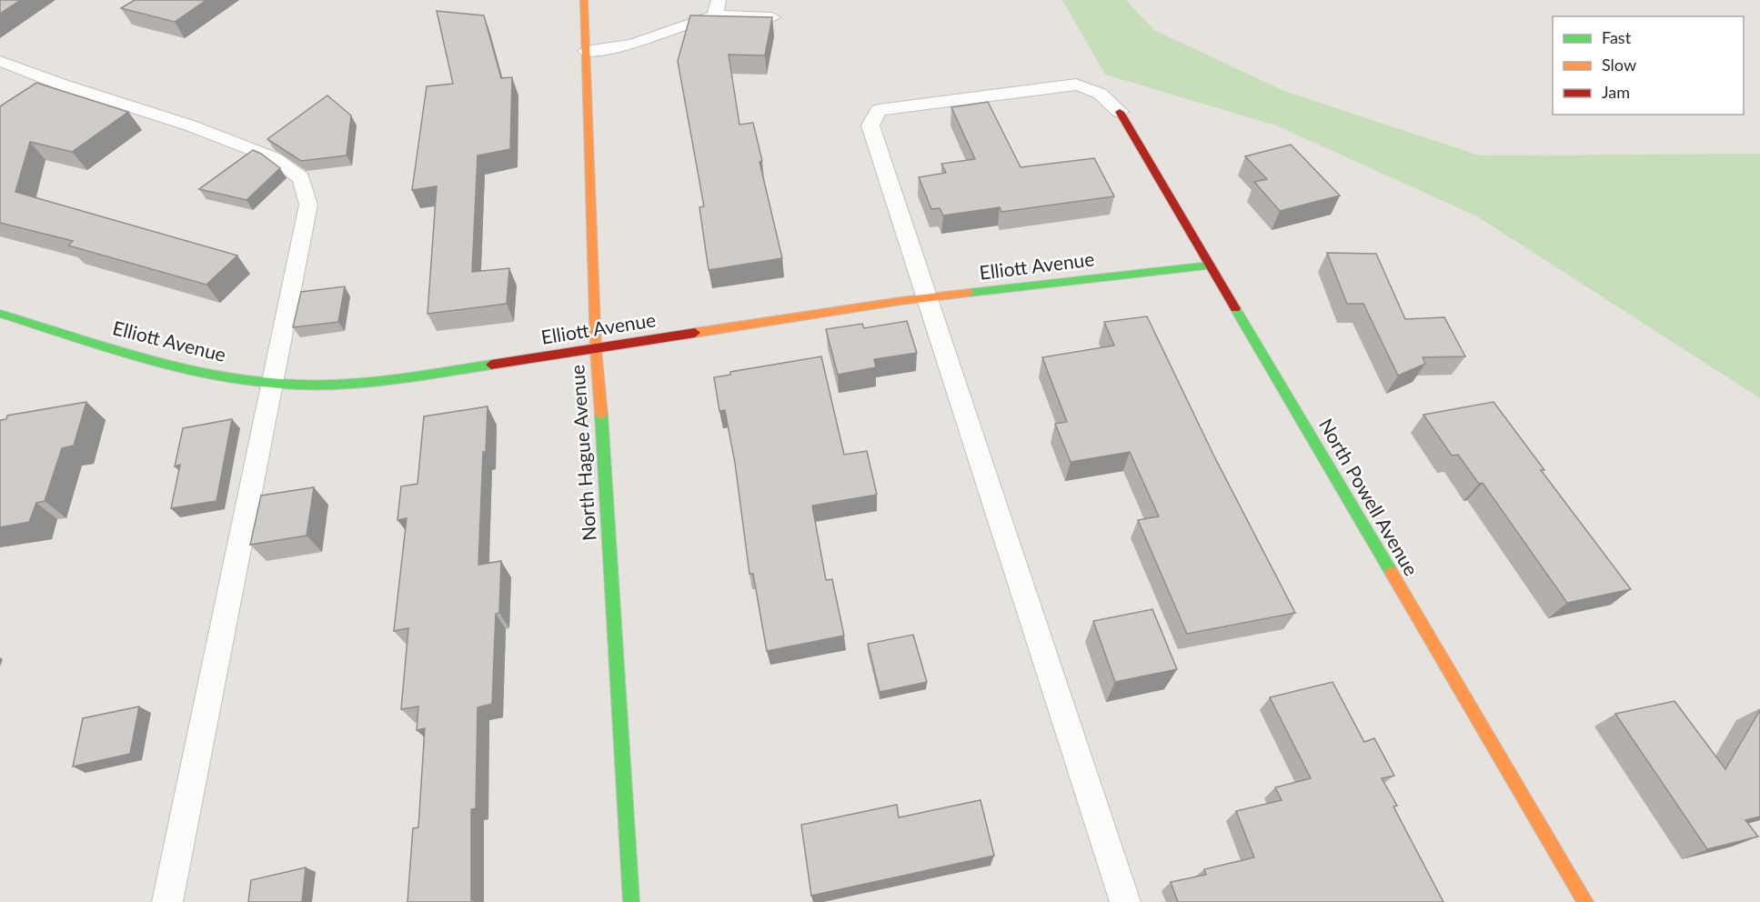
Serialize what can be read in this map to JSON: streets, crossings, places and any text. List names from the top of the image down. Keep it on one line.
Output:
{"streets":{"street":["Elliott Avenue","North Hague Avenue","North Powell Avenue"]},"crossings":[["Elliott Avenue","North Hague Avenue"],["Elliott Avenue","North Powell Avenue"]],"legend":["Fast","Slow","Jam"]}
